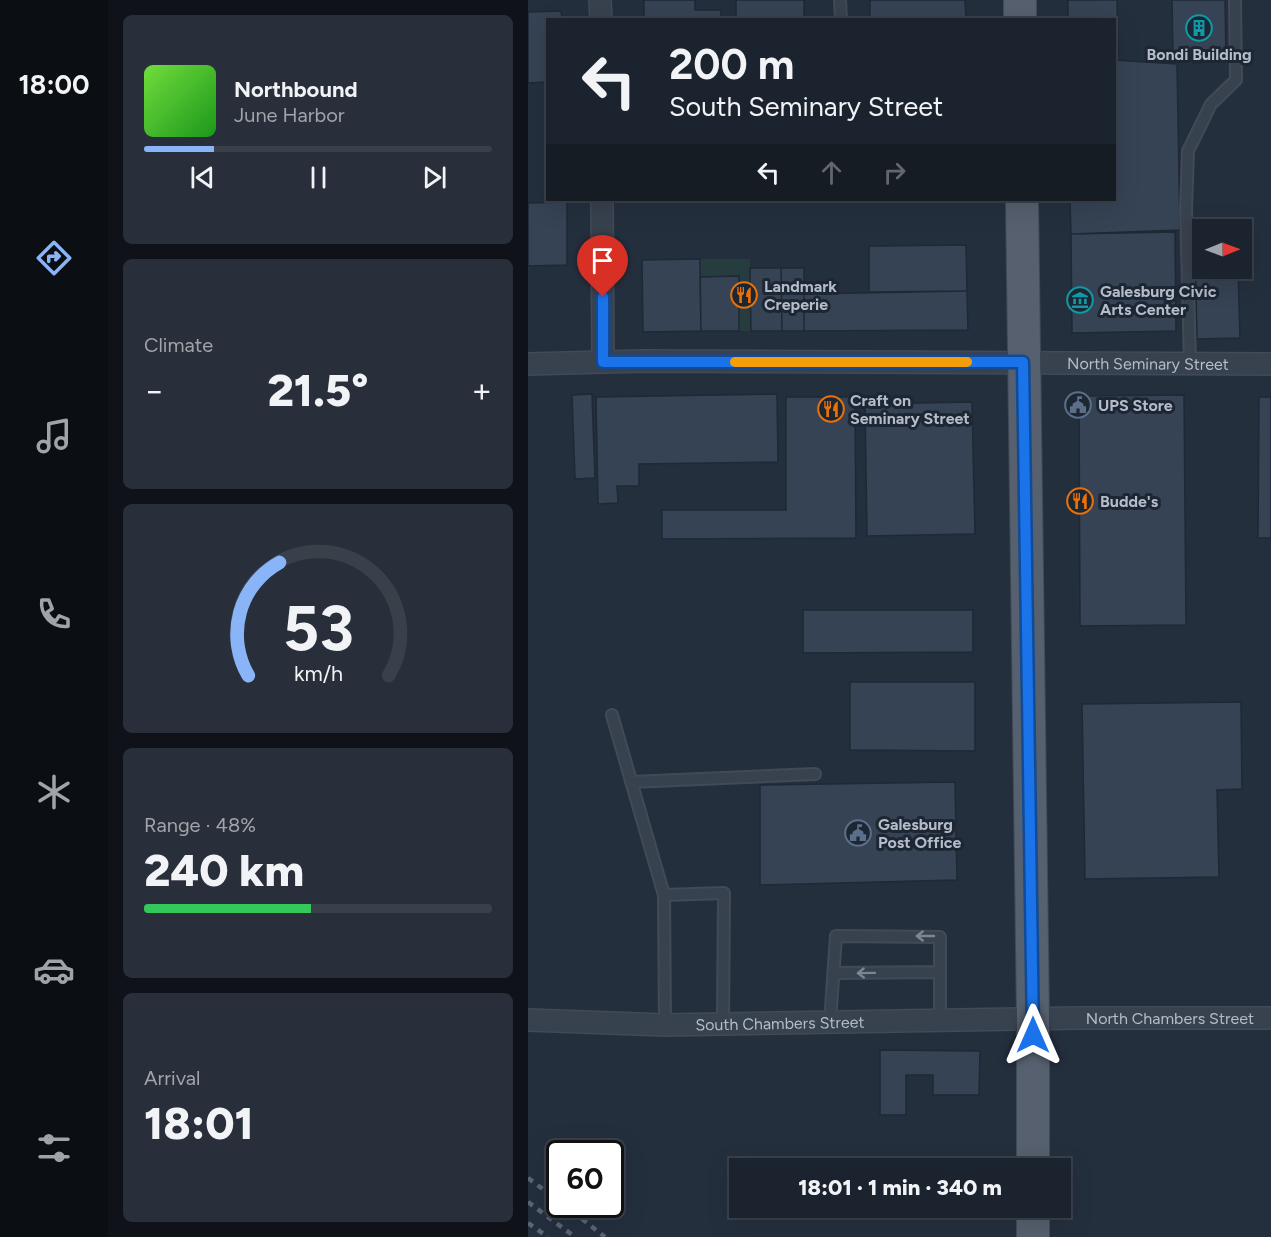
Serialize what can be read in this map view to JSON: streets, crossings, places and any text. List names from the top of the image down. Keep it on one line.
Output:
{"streets":{"street":["North Seminary Street","North Chambers Street","South Chambers Street"]},"crossings":[["North Chambers Street","South Chambers Street"]],"places":{"building":["Bondi Building"],"restaurant":["Landmark Creperie","Craft on Seminary Street","Budde's"],"museum":["Galesburg Civic Arts Center"],"public building":["UPS Store","Galesburg Post Office"]},"north":"right","page":{"tabs":"18:00","turn":["200 m","South Seminary Street"],"song":["Northbound","June Harbor"],"tile":["Climate",["Range · 48%","240 km"],["Arrival","18:01"]],"heat":["−","21.5°","+"],"limit":"60","trip":"18:01 · 1 min · 340 m","gauge":["53","km/h"]}}
